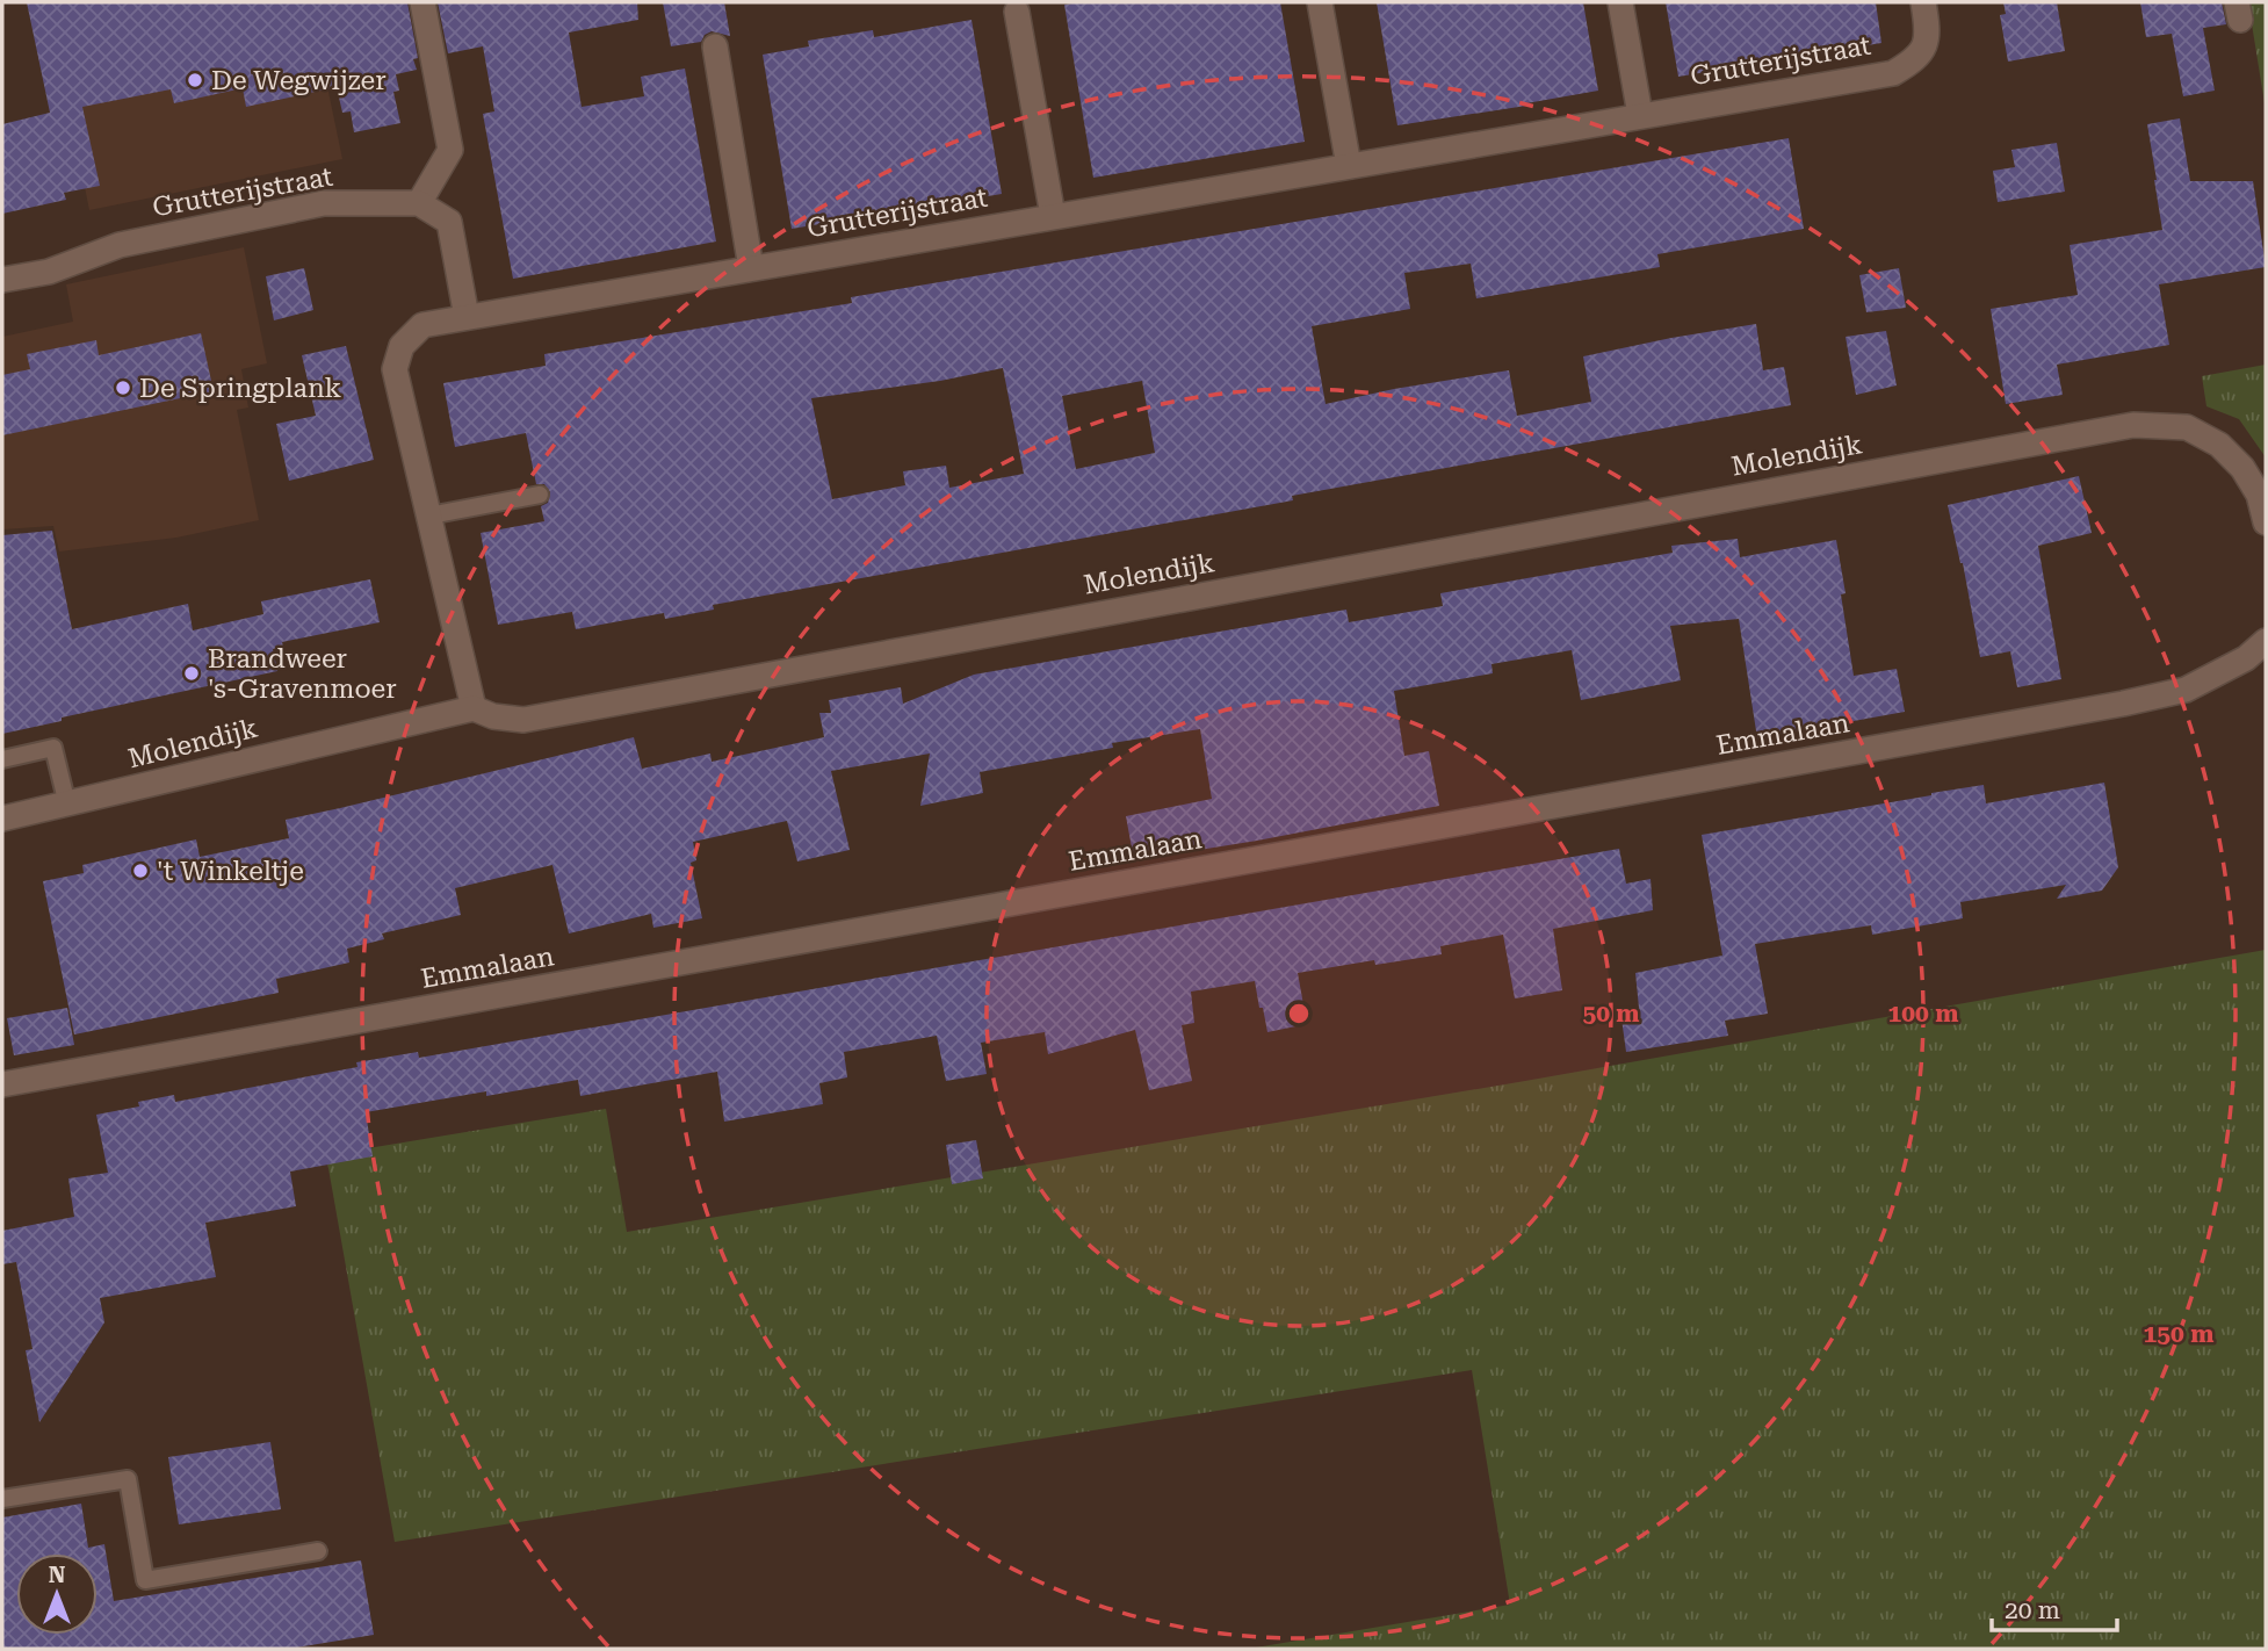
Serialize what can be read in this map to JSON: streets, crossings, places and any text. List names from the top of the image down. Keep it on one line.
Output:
{"streets":{"street":["Grutterijstraat","Molendijk","Emmalaan"]},"crossings":[["Grutterijstraat","Molendijk"]],"places":["De Wegwijzer","De Springplank","Brandweer 's-Gravenmoer","'t Winkeltje"],"scale_bar":"20 m","north":"top","rings":["50 m","100 m","150 m"]}
